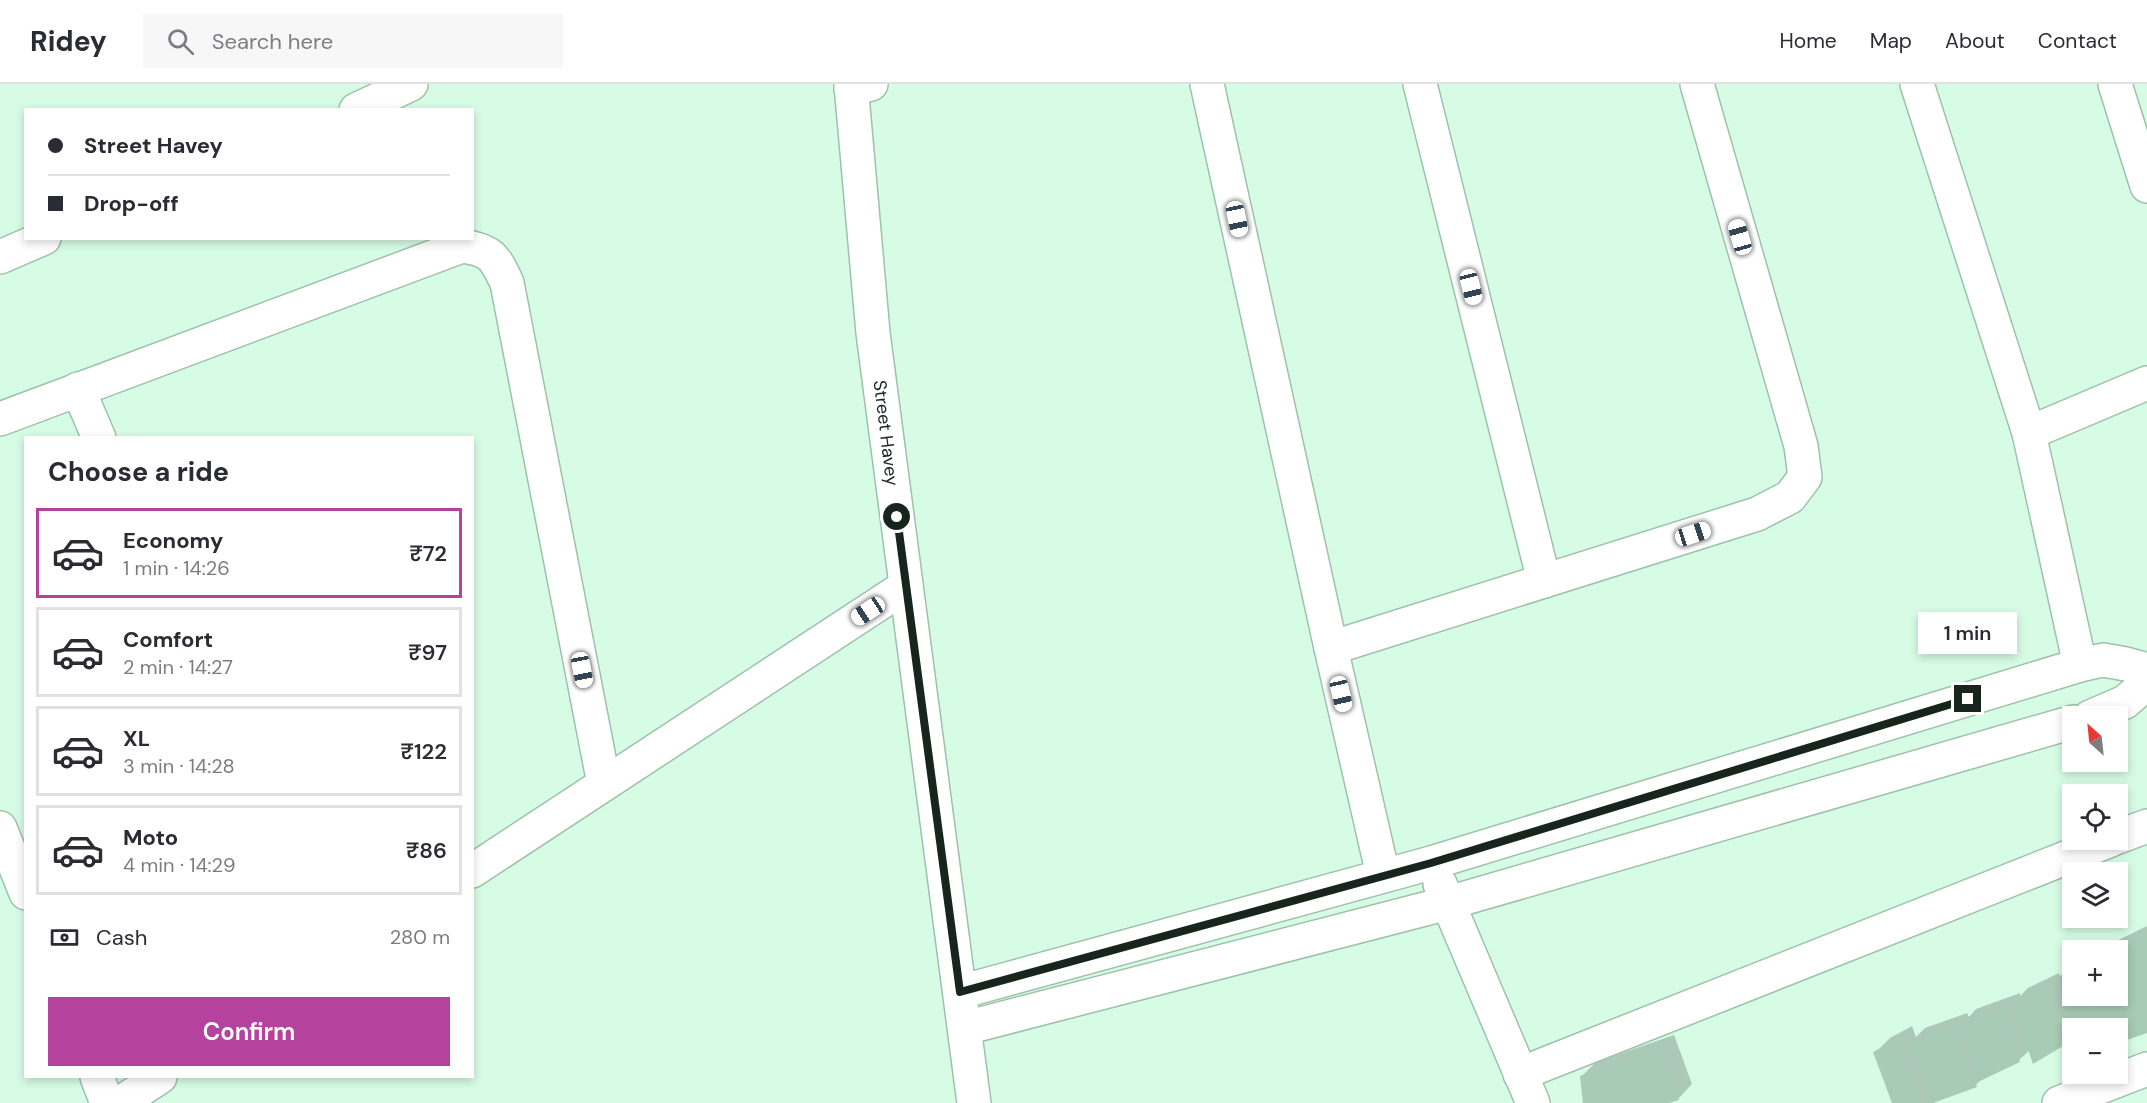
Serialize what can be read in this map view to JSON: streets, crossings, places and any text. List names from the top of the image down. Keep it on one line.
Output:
{"streets":{"street":["Street Havey"]},"north":"top left","page":{"header":"Ridey","search":"Search here","nav":["Home","Map","About","Contact"],"banner":["Street Havey","Drop-off"],"heading":"Choose a ride","list":[{"name":"Economy","note":"1 min · 14:26","value":"₹72"},{"name":"Comfort","note":"2 min · 14:27","value":"₹97"},{"name":"XL","note":"3 min · 14:28","value":"₹122"},{"name":"Moto","note":"4 min · 14:29","value":"₹86"}],"bubble":"1 min","map_buttons":["+","−"],"pay":["Cash","280 m"],"buttons":"Confirm"}}
